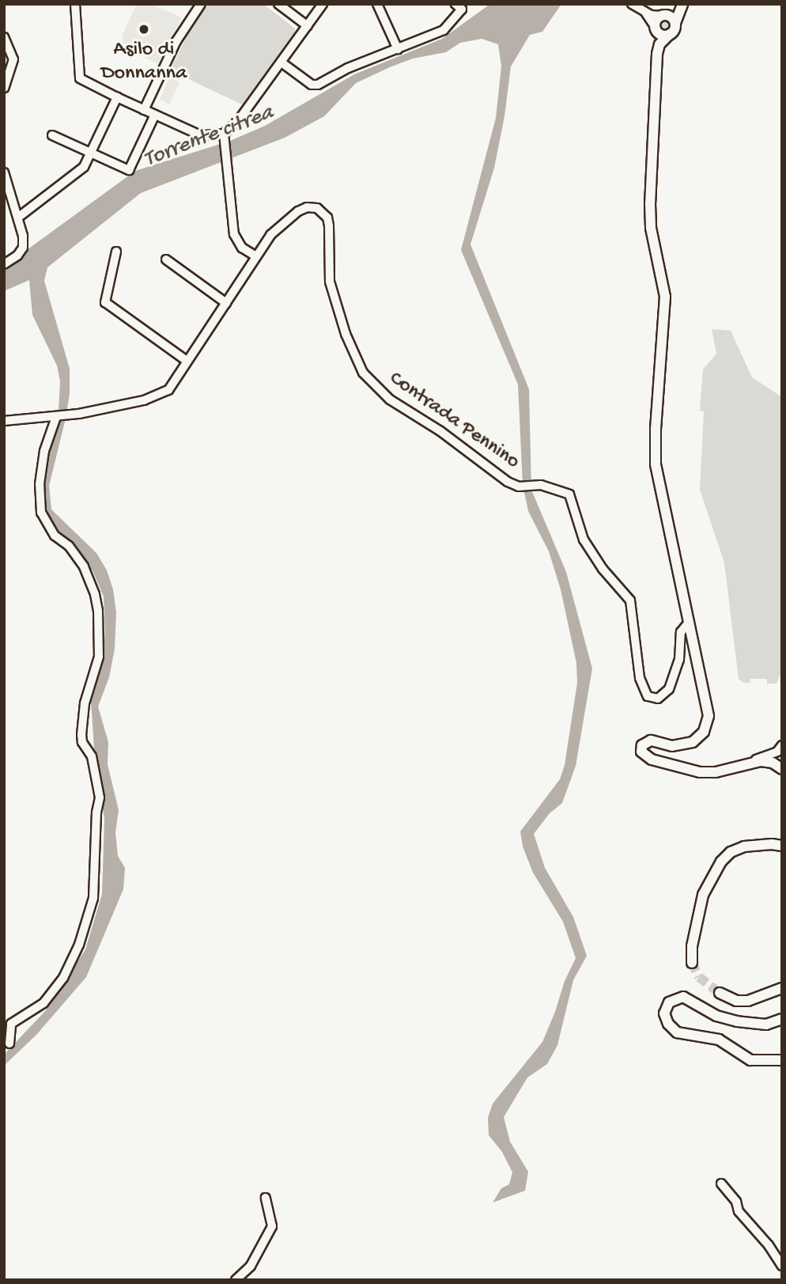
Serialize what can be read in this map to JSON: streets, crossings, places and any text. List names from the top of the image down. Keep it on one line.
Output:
{"streets":{"street":["Contrada Pennino"]},"water":["Torrente citrea"],"places":["Asilo di Donnanna"]}
